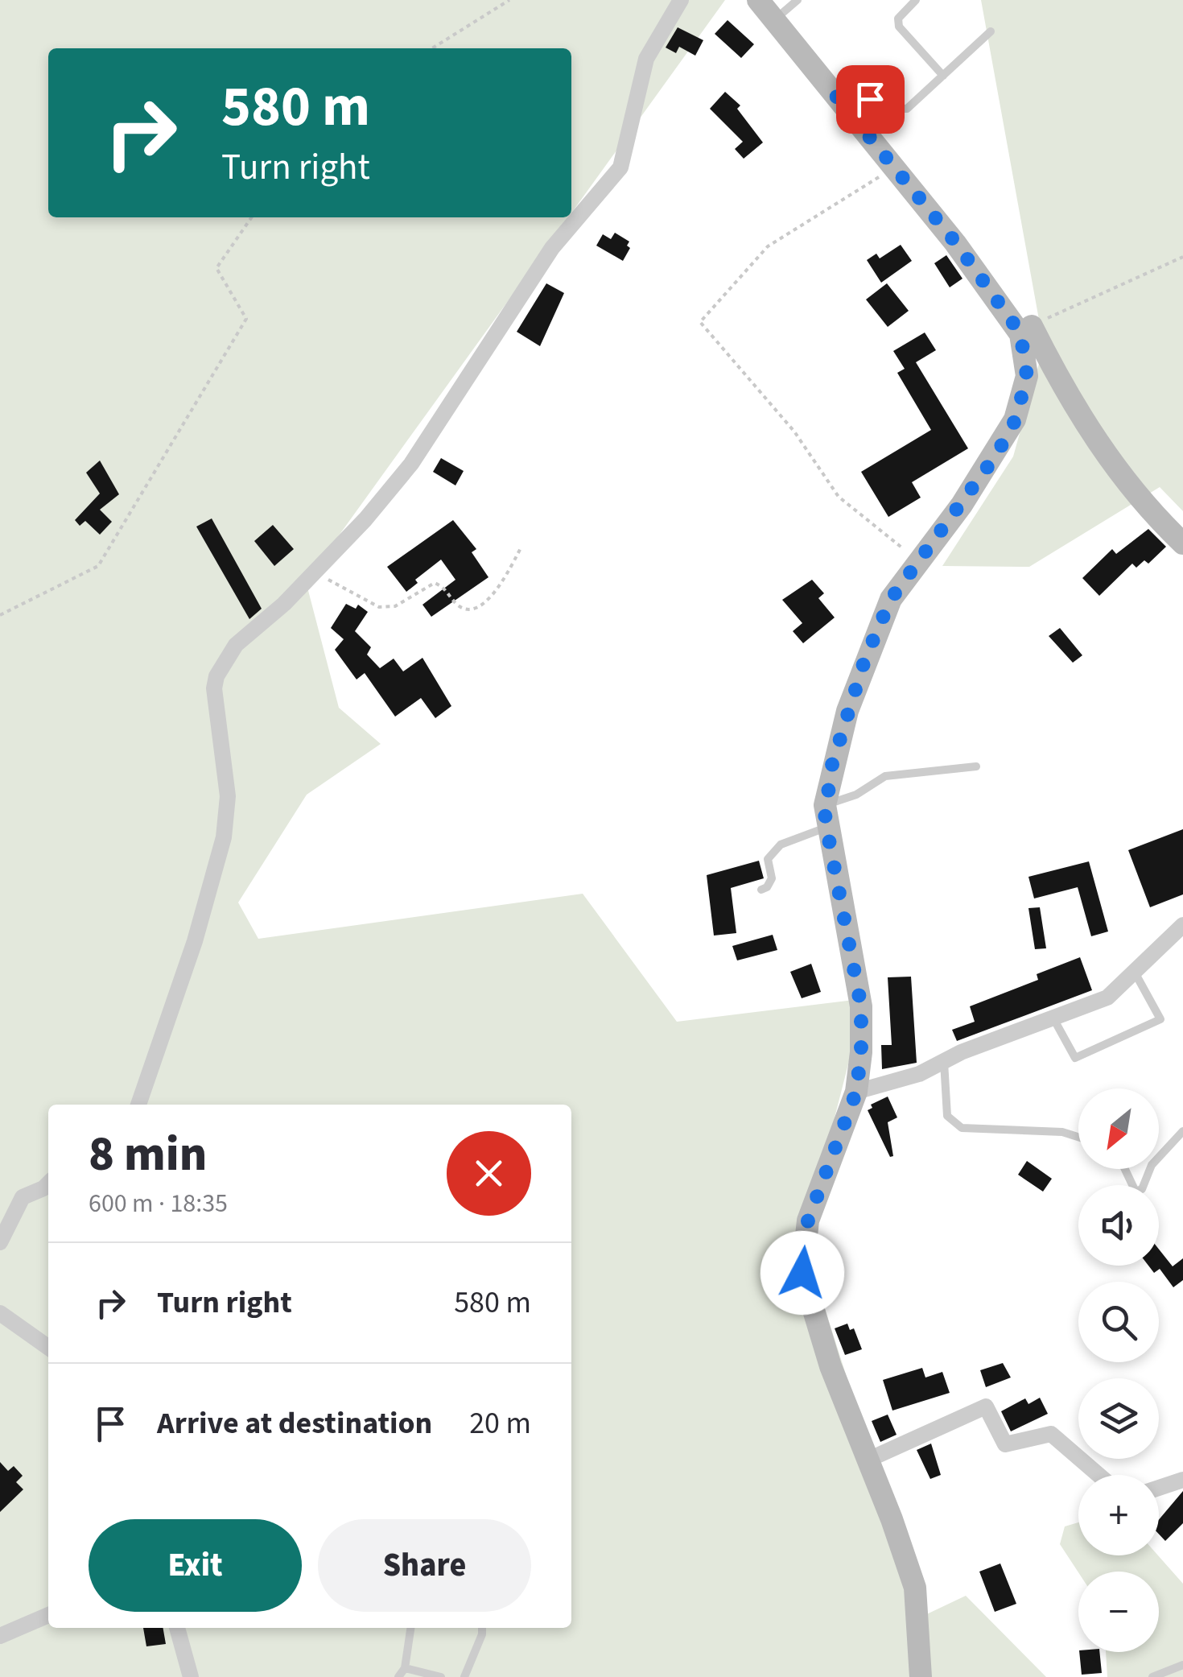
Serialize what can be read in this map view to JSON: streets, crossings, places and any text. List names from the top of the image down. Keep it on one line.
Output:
{"north":"bottom left","page":{"turn":["580 m","Turn right"],"map_buttons":["+","−"],"heading":["8 min","600 m · 18:35"],"list":[{"name":"Turn right","value":"580 m"},{"name":"Arrive at destination","value":"20 m"}],"buttons":["Exit","Share"]}}
